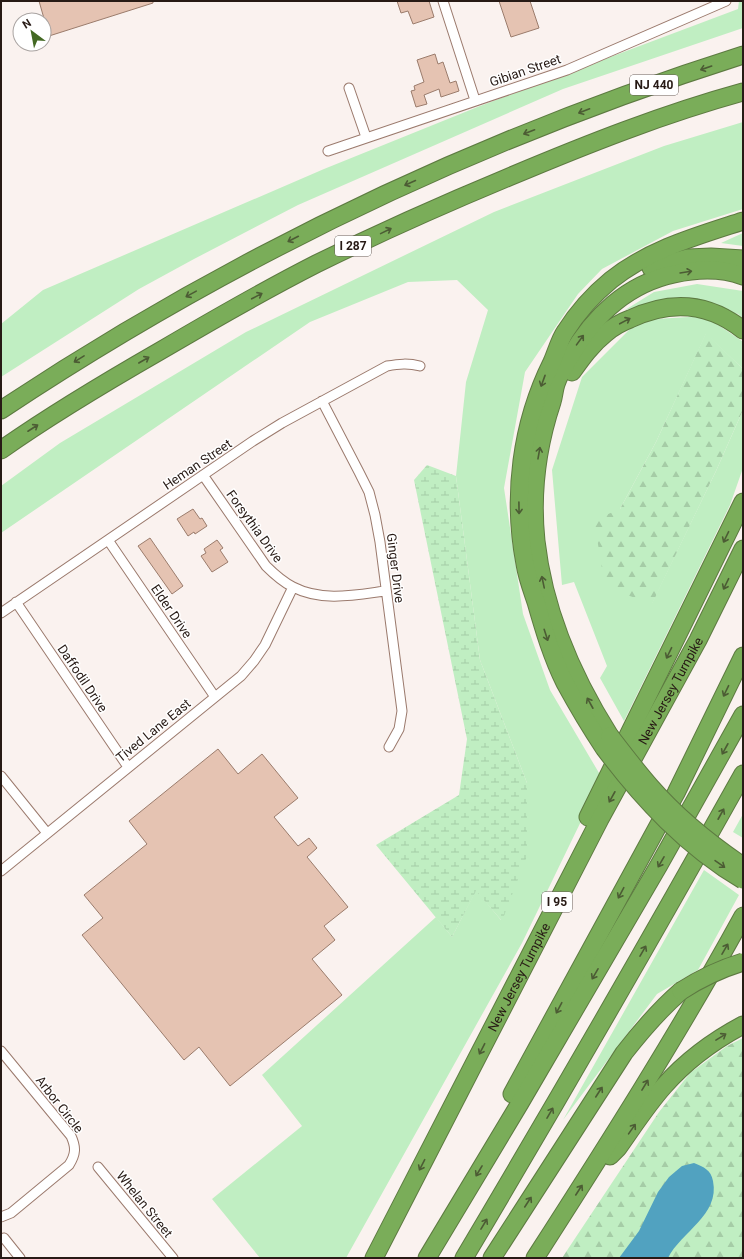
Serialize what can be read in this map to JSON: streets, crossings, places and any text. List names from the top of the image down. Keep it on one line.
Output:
{"streets":{"highway":["NJ 440","I 287","New Jersey Turnpike","I 95"],"street":["Gibian Street","Heman Street","Forsythia Drive","Ginger Drive","Elder Drive","Daffodil Drive","Tived Lane East","Arbor Circle","Whelan Street"]},"crossings":[["NJ 440","I 287"],["Heman Street","Forsythia Drive"],["Heman Street","Ginger Drive"],["Heman Street","Elder Drive"],["Heman Street","Daffodil Drive"],["Forsythia Drive","Ginger Drive"],["Forsythia Drive","Tived Lane East"],["Elder Drive","Tived Lane East"],["Daffodil Drive","Tived Lane East"]],"north":"top left"}
